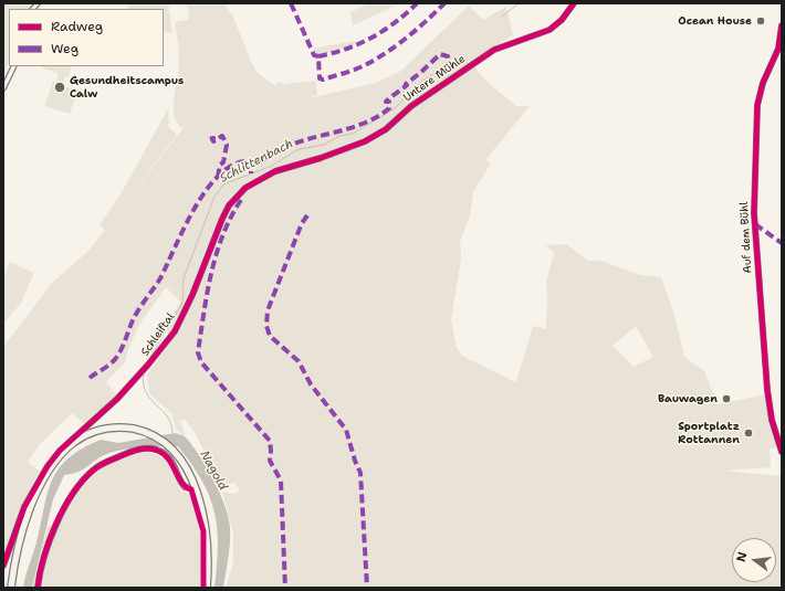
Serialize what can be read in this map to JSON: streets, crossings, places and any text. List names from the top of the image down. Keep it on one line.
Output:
{"streets":{"street":["Untere Mühle","Auf dem Bühl","Schleiftal"]},"crossings":[["Untere Mühle","Schleiftal"]],"water":["Schlittenbach","Nagold"],"places":["Ocean House","Gesundheitscampus Calw","Bauwagen","Sportplatz Rottannen"],"legend":["Radweg","Weg"],"north":"left"}
